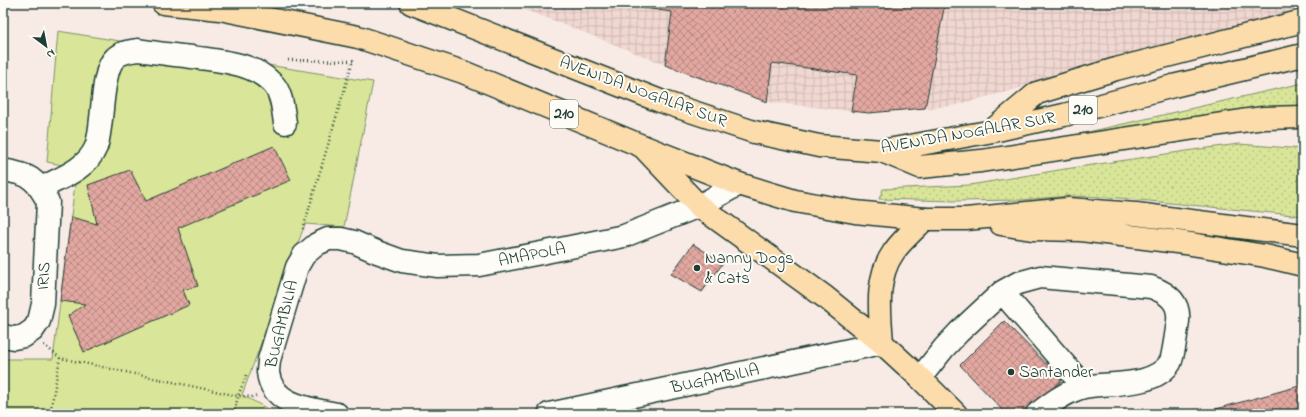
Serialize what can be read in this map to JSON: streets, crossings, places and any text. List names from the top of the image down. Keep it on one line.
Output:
{"streets":{"main road":["AVENIDA NOGALAR SUR","210"],"street":["AMAPOLA","IRIS","BUGAMBILIA"]},"crossings":[["210","AMAPOLA"],["AMAPOLA","BUGAMBILIA"]],"places":["Nanny Dogs & Cats","Santander"],"north":"bottom right"}
